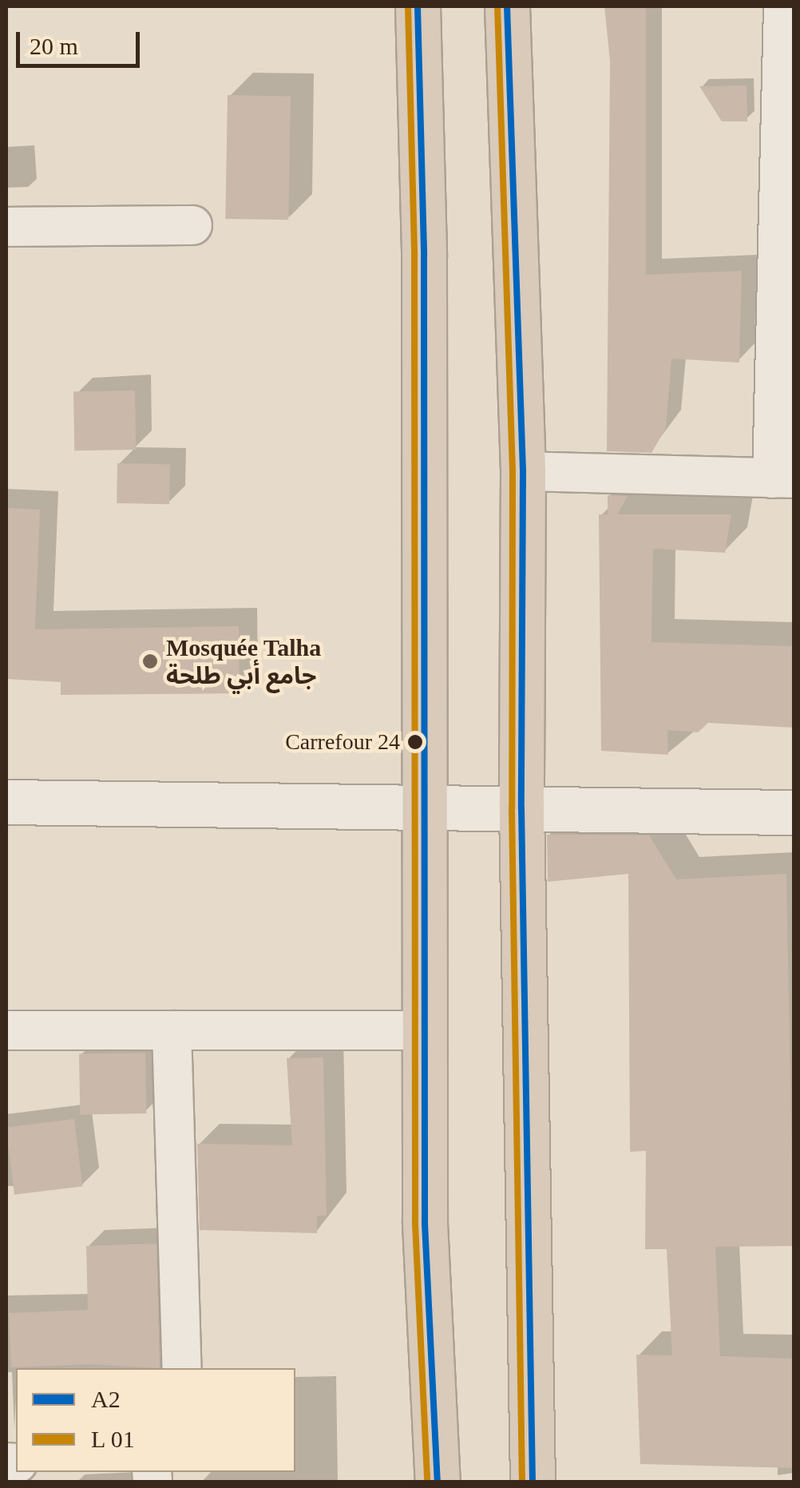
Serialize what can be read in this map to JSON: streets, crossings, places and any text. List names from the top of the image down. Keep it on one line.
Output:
{"places":["Mosquée Talha جامع أبي طلحة","Carrefour 24"],"lines":["transit line A2"],"legend":["A2","L 01"],"scale_bar":"20 m"}
